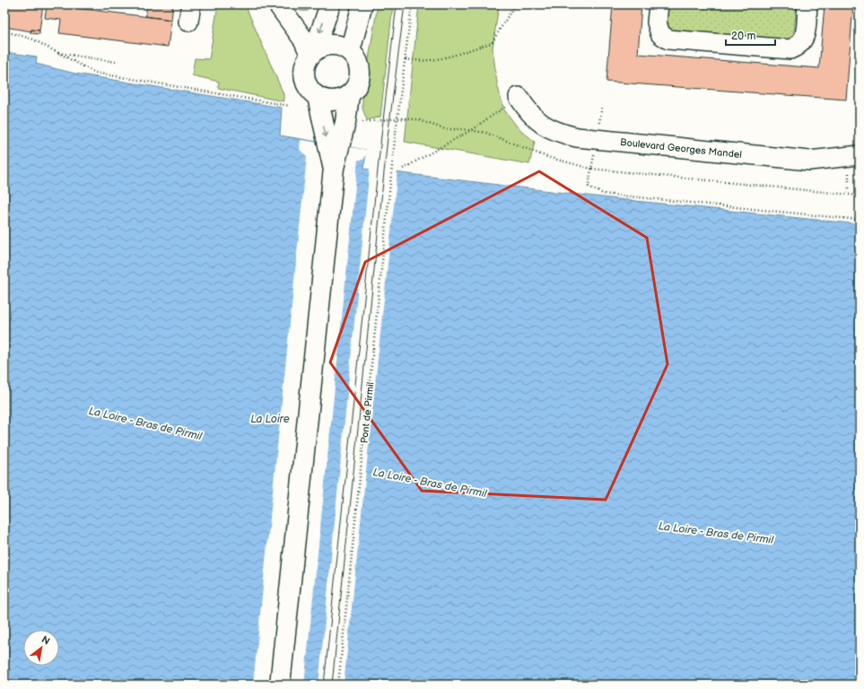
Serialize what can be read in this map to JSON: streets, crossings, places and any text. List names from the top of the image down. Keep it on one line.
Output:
{"streets":{"street":["Boulevard Georges Mandel"],"path":["Pont de Pirmil"]},"water":["La Loire","La Loire - Bras de Pirmil"],"scale_bar":"20 m","north":"top right"}
